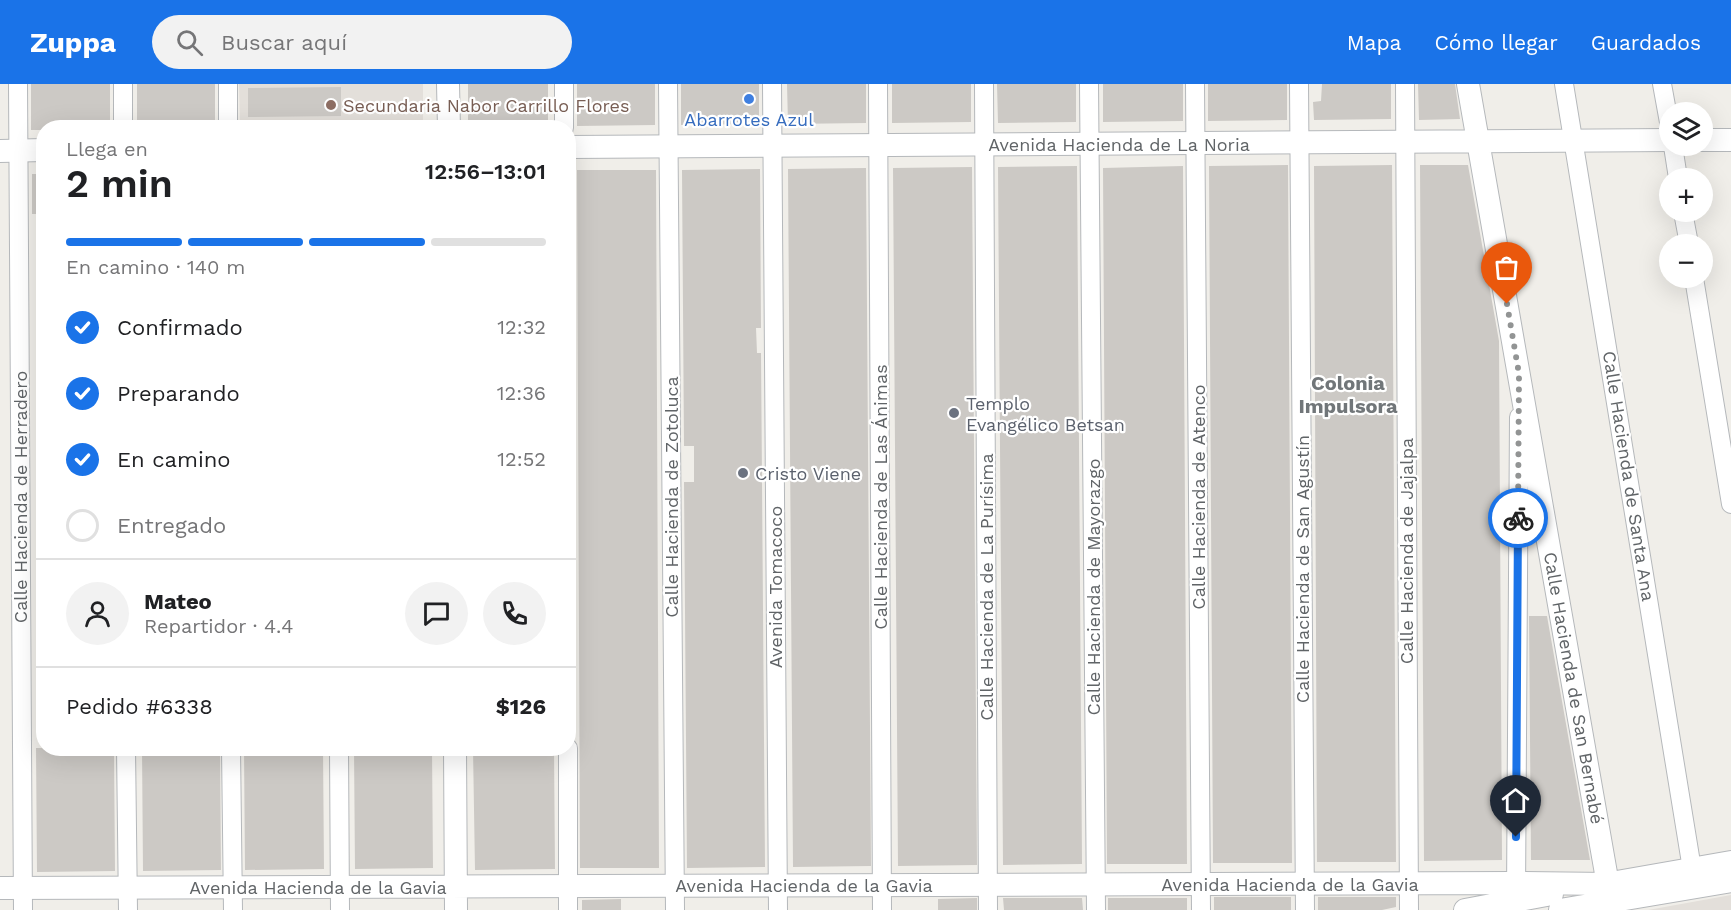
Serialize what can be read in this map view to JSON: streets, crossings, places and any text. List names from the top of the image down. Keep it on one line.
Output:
{"streets":{"street":["Avenida Hacienda de La Noria","Calle Hacienda de Santa Ana","Calle Hacienda de Herradero","Calle Hacienda de Zotoluca","Calle Hacienda de Las Ánimas","Calle Hacienda de Atenco","Calle Hacienda de Jajalpa","Calle Hacienda de San Agustín","Avenida Tomacoco","Calle Hacienda de La Purísima","Calle Hacienda de Mayorazgo","Calle Hacienda de San Bernabé","Avenida Hacienda de la Gavia"]},"crossings":[["Avenida Hacienda de La Noria","Calle Hacienda de Santa Ana"],["Avenida Hacienda de La Noria","Calle Hacienda de Zotoluca"],["Avenida Hacienda de La Noria","Calle Hacienda de Las Ánimas"],["Avenida Hacienda de La Noria","Calle Hacienda de Atenco"],["Avenida Hacienda de La Noria","Calle Hacienda de Jajalpa"],["Avenida Hacienda de La Noria","Calle Hacienda de San Agustín"],["Avenida Hacienda de La Noria","Avenida Tomacoco"],["Avenida Hacienda de La Noria","Calle Hacienda de La Purísima"],["Avenida Hacienda de La Noria","Calle Hacienda de Mayorazgo"],["Avenida Hacienda de La Noria","Calle Hacienda de San Bernabé"],["Calle Hacienda de Herradero","Avenida Hacienda de la Gavia"],["Calle Hacienda de Zotoluca","Avenida Hacienda de la Gavia"],["Calle Hacienda de Las Ánimas","Avenida Hacienda de la Gavia"],["Calle Hacienda de Atenco","Avenida Hacienda de la Gavia"],["Calle Hacienda de Jajalpa","Avenida Hacienda de la Gavia"],["Calle Hacienda de San Agustín","Avenida Hacienda de la Gavia"],["Avenida Tomacoco","Avenida Hacienda de la Gavia"],["Calle Hacienda de La Purísima","Avenida Hacienda de la Gavia"],["Calle Hacienda de Mayorazgo","Avenida Hacienda de la Gavia"],["Calle Hacienda de San Bernabé","Avenida Hacienda de la Gavia"]],"districts":["Colonia Impulsora"],"places":["Abarrotes Azul","Secundaria Nabor Carrillo Flores","Templo Evangélico Betsan","Cristo Viene"],"page":{"header":"Zuppa","search":"Buscar aquí","nav":["Mapa","Cómo llegar","Guardados"],"map_buttons":["+","−"],"heading":["2 min","Llega en","12:56–13:01"],"panel":["Mateo","Repartidor · 4.4","Pedido #6338","$126"],"bar":"En camino · 140 m","list":[["Confirmado","12:32"],["Preparando","12:36"],["En camino","12:52"],"Entregado"]}}
